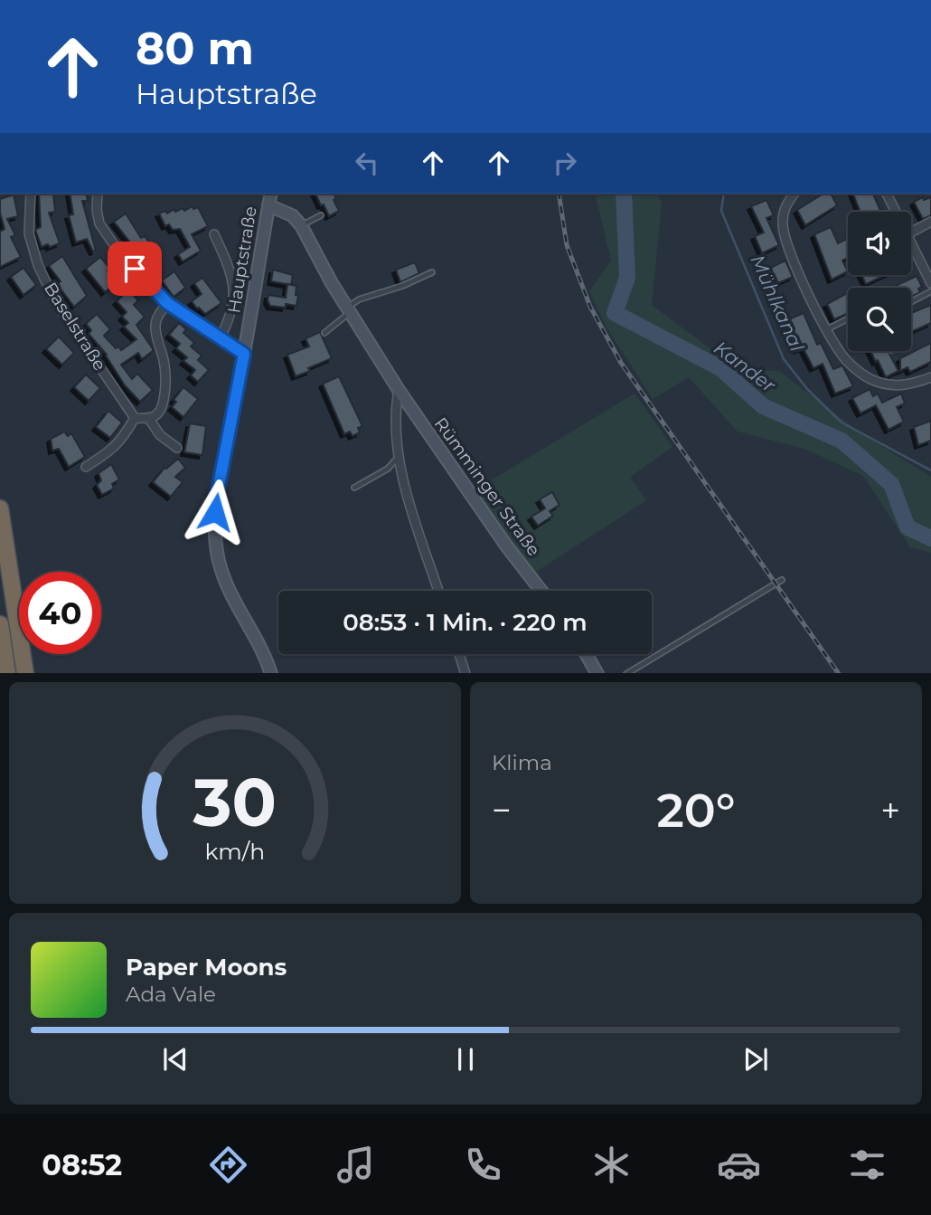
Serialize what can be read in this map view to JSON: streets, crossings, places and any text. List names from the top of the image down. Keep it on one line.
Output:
{"streets":{"main road":["Hauptstraße","Rümminger Straße"],"street":["Baselstraße"]},"crossings":[["Hauptstraße","Rümminger Straße"]],"water":["Mühlkanal","Kander"],"page":{"turn":["80 m","Hauptstraße"],"limit":"40","trip":"08:53 · 1 Min. · 220 m","tile":"Klima","heat":["−","20°","+"],"song":["Paper Moons","Ada Vale"],"tabs":"08:52","gauge":["30","km/h"]}}
